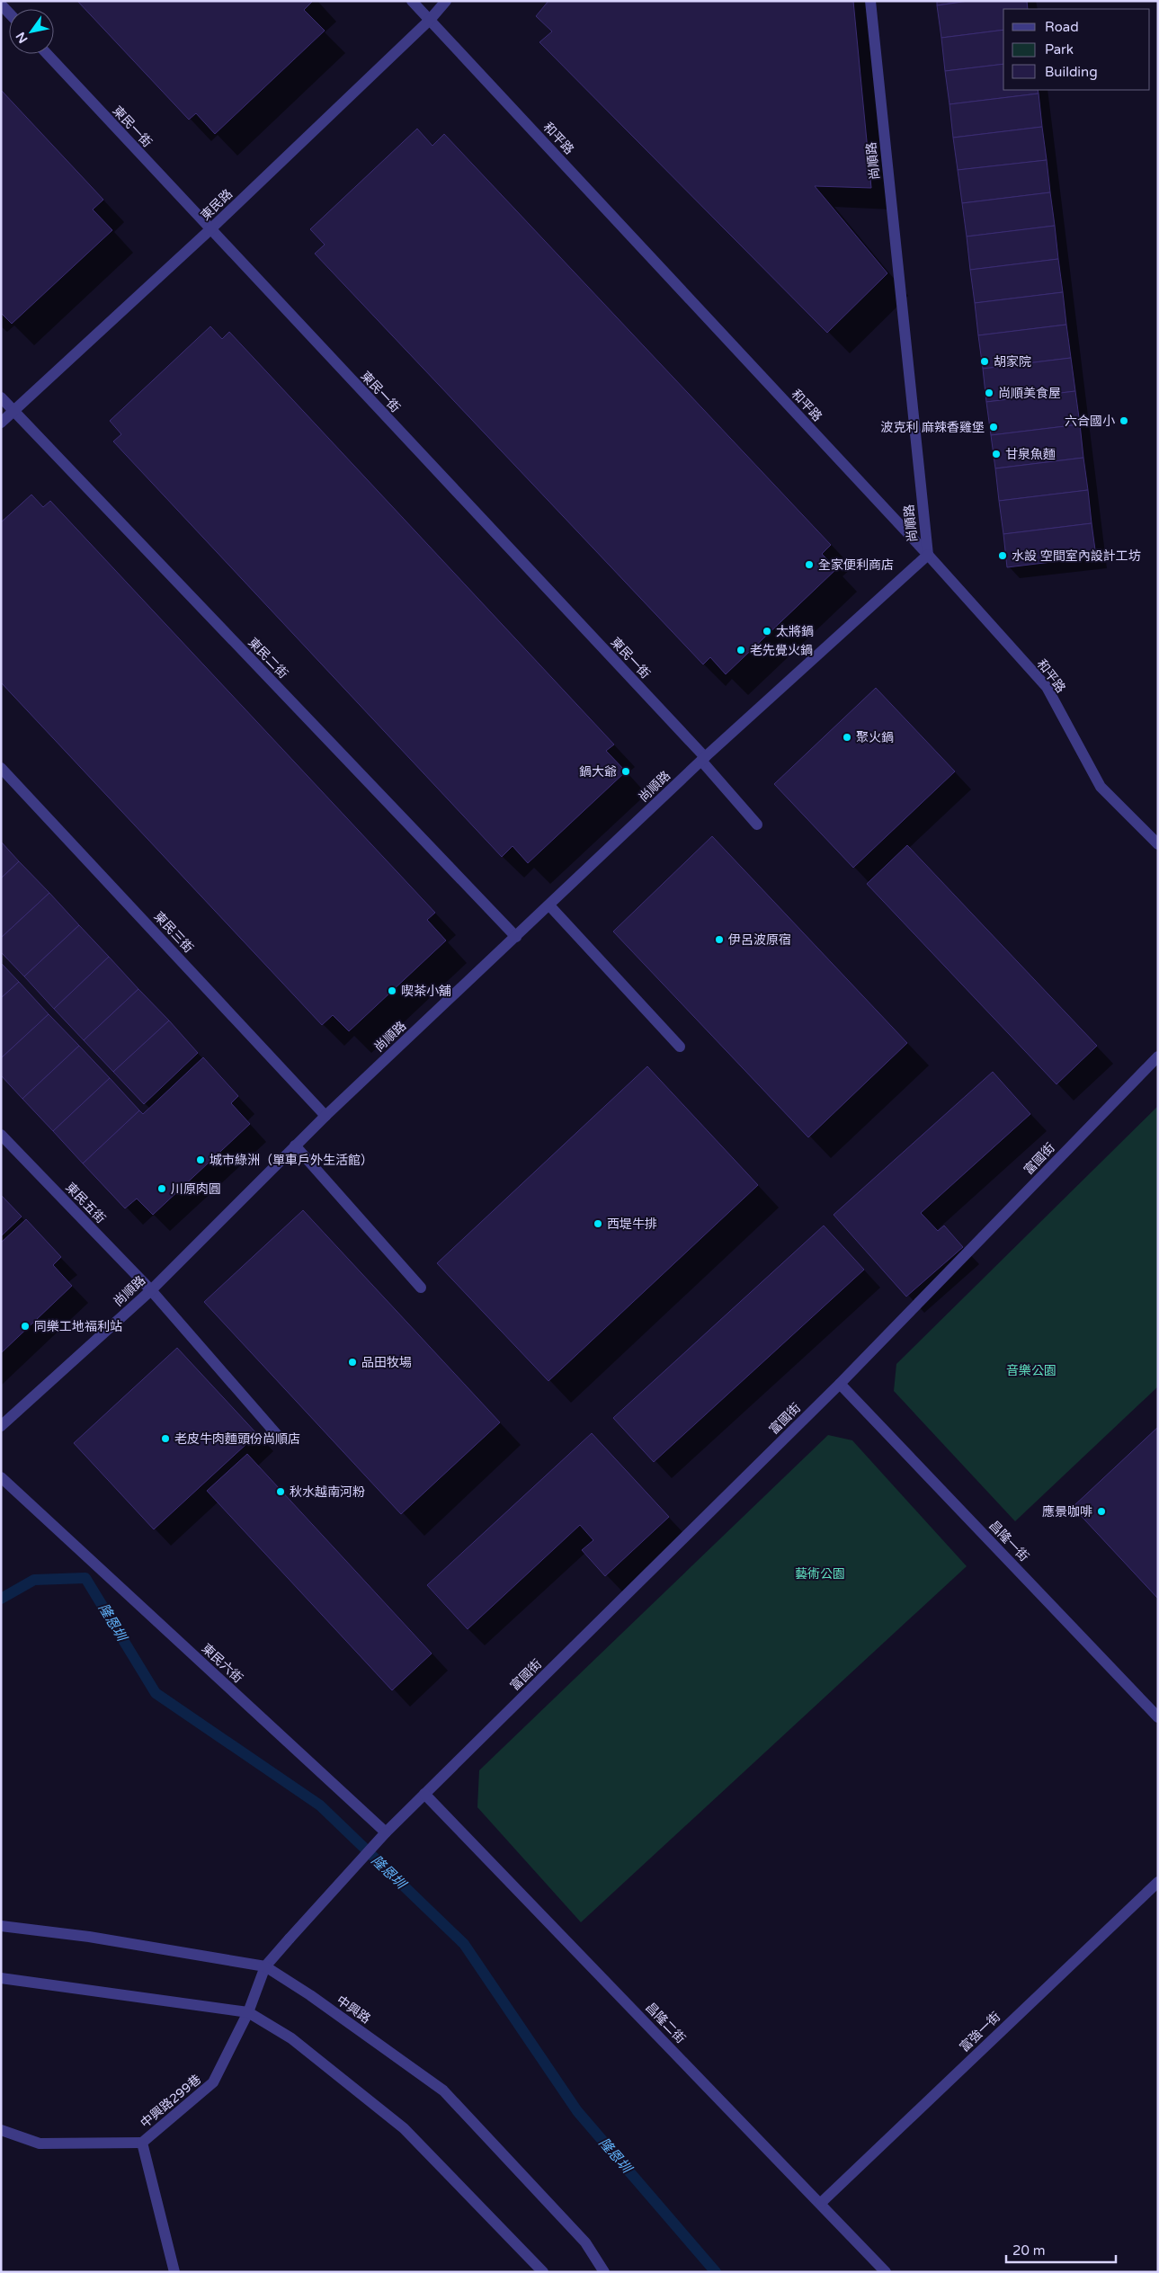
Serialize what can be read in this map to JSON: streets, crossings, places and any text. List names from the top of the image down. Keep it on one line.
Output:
{"streets":{"street":["東民一街","和平路","尚順路","東民路","東民二街","東民三街","富國街","東民五街","昌隆一街","東民六街","中興路","昌隆二街","富強一街","中興路299巷"]},"crossings":[["東民一街","尚順路"],["東民一街","東民路"],["和平路","尚順路"],["和平路","東民路"],["尚順路","東民二街"],["尚順路","東民三街"],["尚順路","東民五街"],["東民路","東民二街"],["富國街","昌隆一街"],["富國街","昌隆二街"],["東民六街","中興路299巷"],["中興路","中興路299巷"],["昌隆二街","富強一街"]],"water":["隆恩圳"],"parks":["音樂公園","藝術公園"],"places":["胡家院","尚順美食屋","六合國小","波克利 麻辣香雞堡","甘泉魚麵","水設 空間室內設計工坊","全家便利商店","太將鍋","老先覺火鍋","聚火鍋","鍋大爺","伊呂波原宿","喫茶小舖","城市綠洲（單車戶外生活館）","川原肉圓","西堤牛排","同樂工地福利站","品田牧場","老皮牛肉麵頭份尚順店","秋水越南河粉","應景咖啡"],"legend":["Road","Park","Building"],"scale_bar":"20 m","north":"bottom left"}
